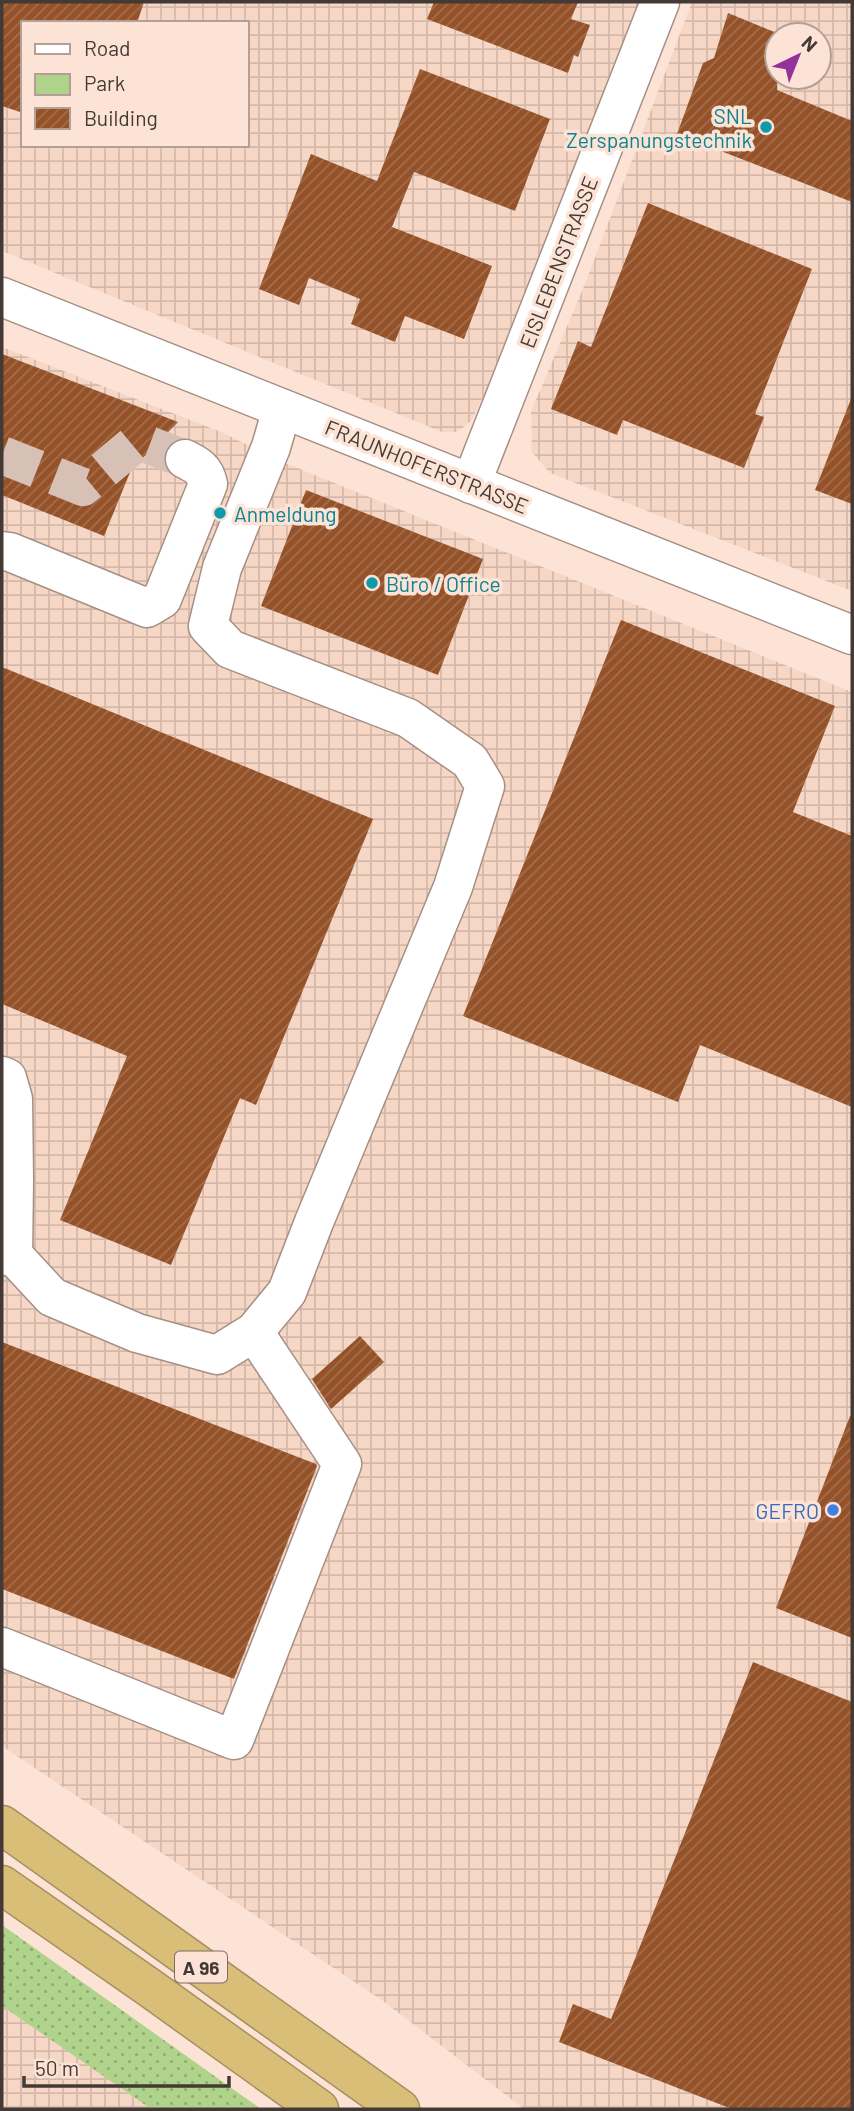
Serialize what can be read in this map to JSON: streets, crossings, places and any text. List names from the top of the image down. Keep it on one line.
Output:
{"streets":{"highway":["A 96"],"street":["EISLEBENSTRASSE","FRAUNHOFERSTRASSE"]},"crossings":[["EISLEBENSTRASSE","FRAUNHOFERSTRASSE"]],"places":["SNL Zerspanungstechnik","Anmeldung","Büro / Office","GEFRO"],"legend":["Road","Park","Building"],"scale_bar":"50 m","north":"top right"}
